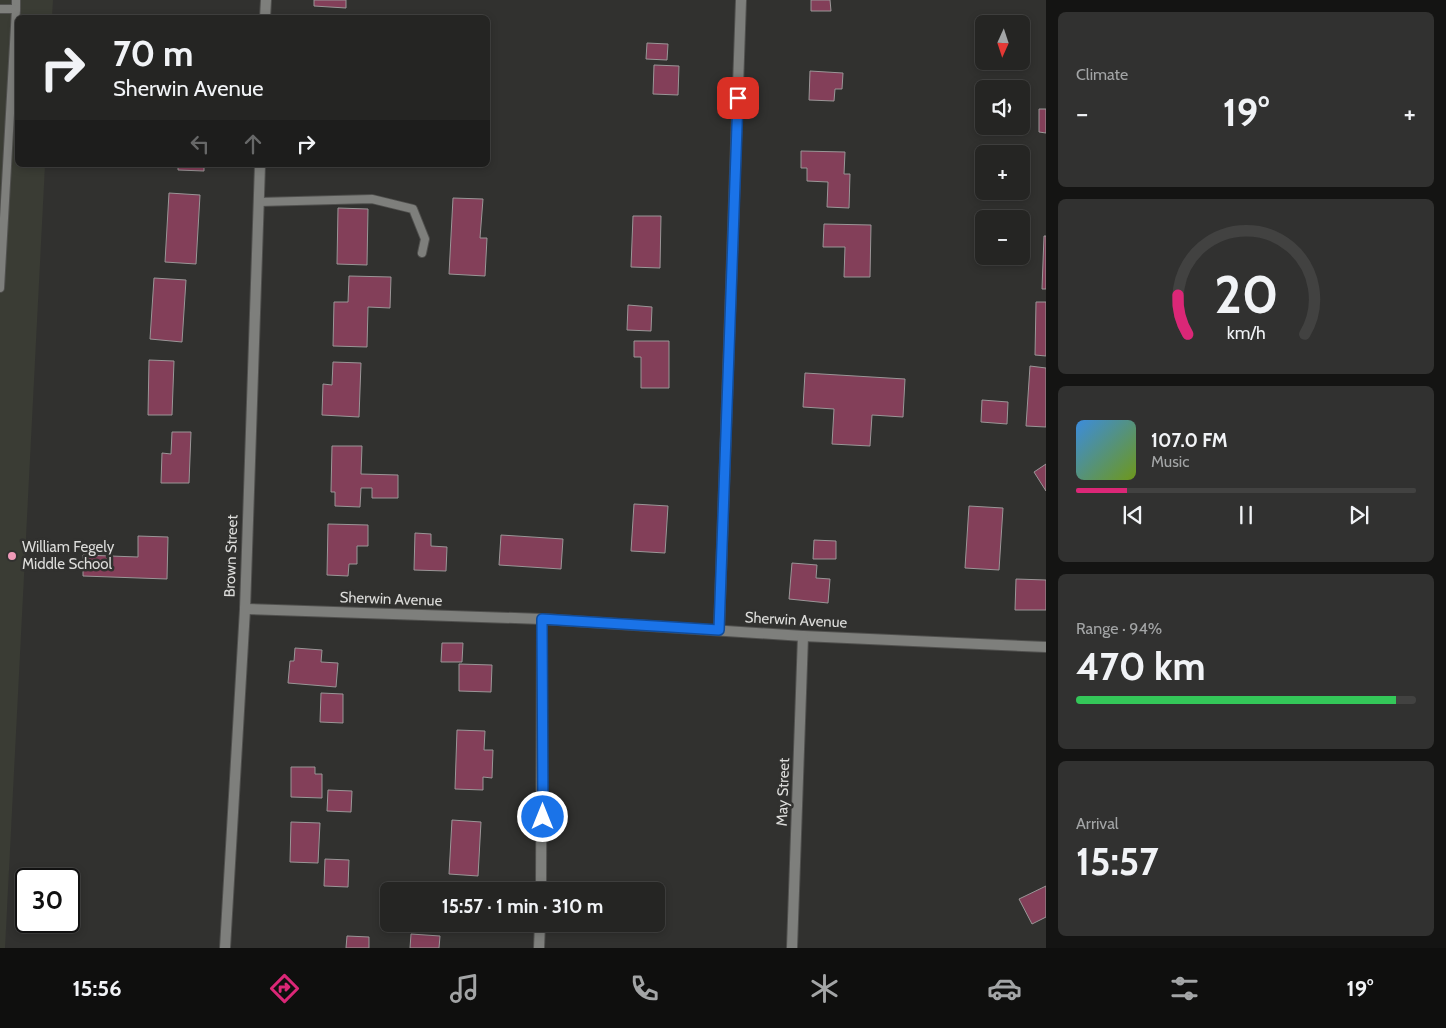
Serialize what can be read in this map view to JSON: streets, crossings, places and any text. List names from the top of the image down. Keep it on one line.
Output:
{"streets":{"street":["Brown Street","Sherwin Avenue","May Street"]},"crossings":[["Brown Street","Sherwin Avenue"],["Sherwin Avenue","May Street"]],"places":["William Fegely Middle School"],"north":"bottom","page":{"tile":["Climate",["Range · 94%","470 km"],["Arrival","15:57"]],"map_buttons":["+","−"],"turn":["70 m","Sherwin Avenue"],"heat":["−","19°","+"],"song":["107.0 FM","Music"],"limit":"30","trip":"15:57 · 1 min · 310 m","tabs":["15:56","19°"],"gauge":["20","km/h"]}}
